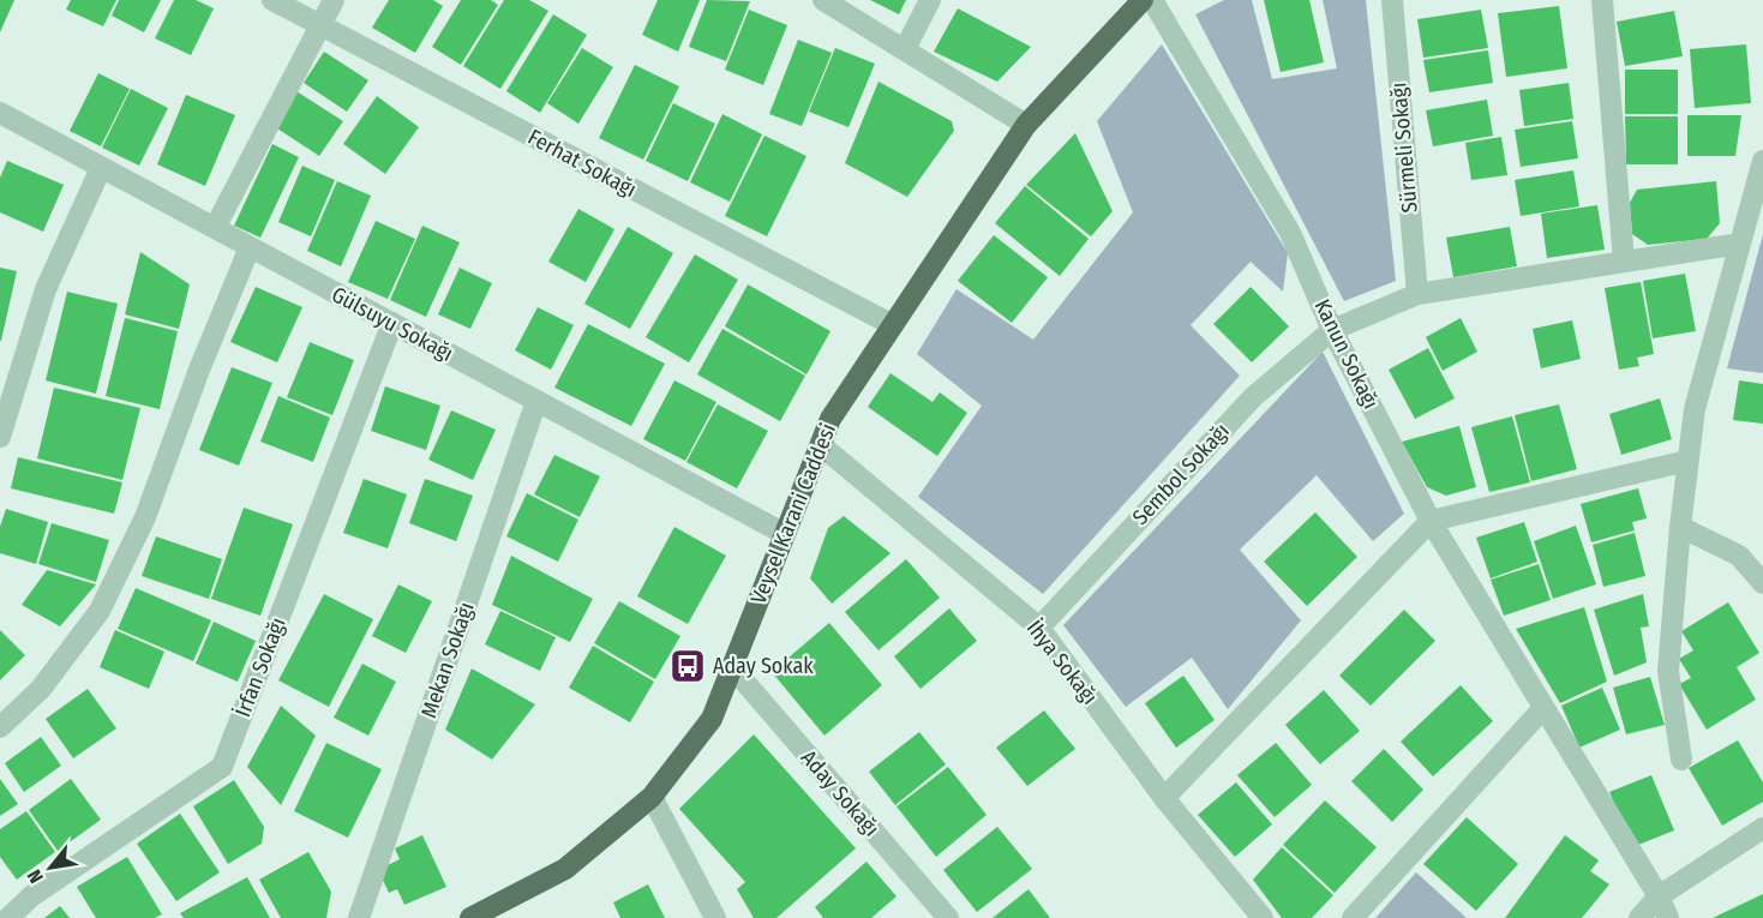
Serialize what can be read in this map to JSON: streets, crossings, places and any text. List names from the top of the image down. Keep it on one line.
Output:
{"streets":{"main road":["Veysel Karani Caddesi"],"street":["Sürmeli Sokağı","Ferhat Sokağı","Gülsuyu Sokağı","Kanun Sokağı","Sembol Sokağı","Mekan Sokağı","İhya Sokağı","İrfan Sokağı","Aday Sokağı"]},"crossings":[["Sürmeli Sokağı","Sembol Sokağı"],["Ferhat Sokağı","Veysel Karani Caddesi"],["Gülsuyu Sokağı","Veysel Karani Caddesi"],["Gülsuyu Sokağı","Mekan Sokağı"],["Gülsuyu Sokağı","İrfan Sokağı"],["Kanun Sokağı","Sembol Sokağı"],["Sembol Sokağı","İhya Sokağı"],["Veysel Karani Caddesi","İhya Sokağı"],["Veysel Karani Caddesi","Aday Sokağı"]],"places":{"bus stop":["Aday Sokak"]},"north":"bottom left"}
